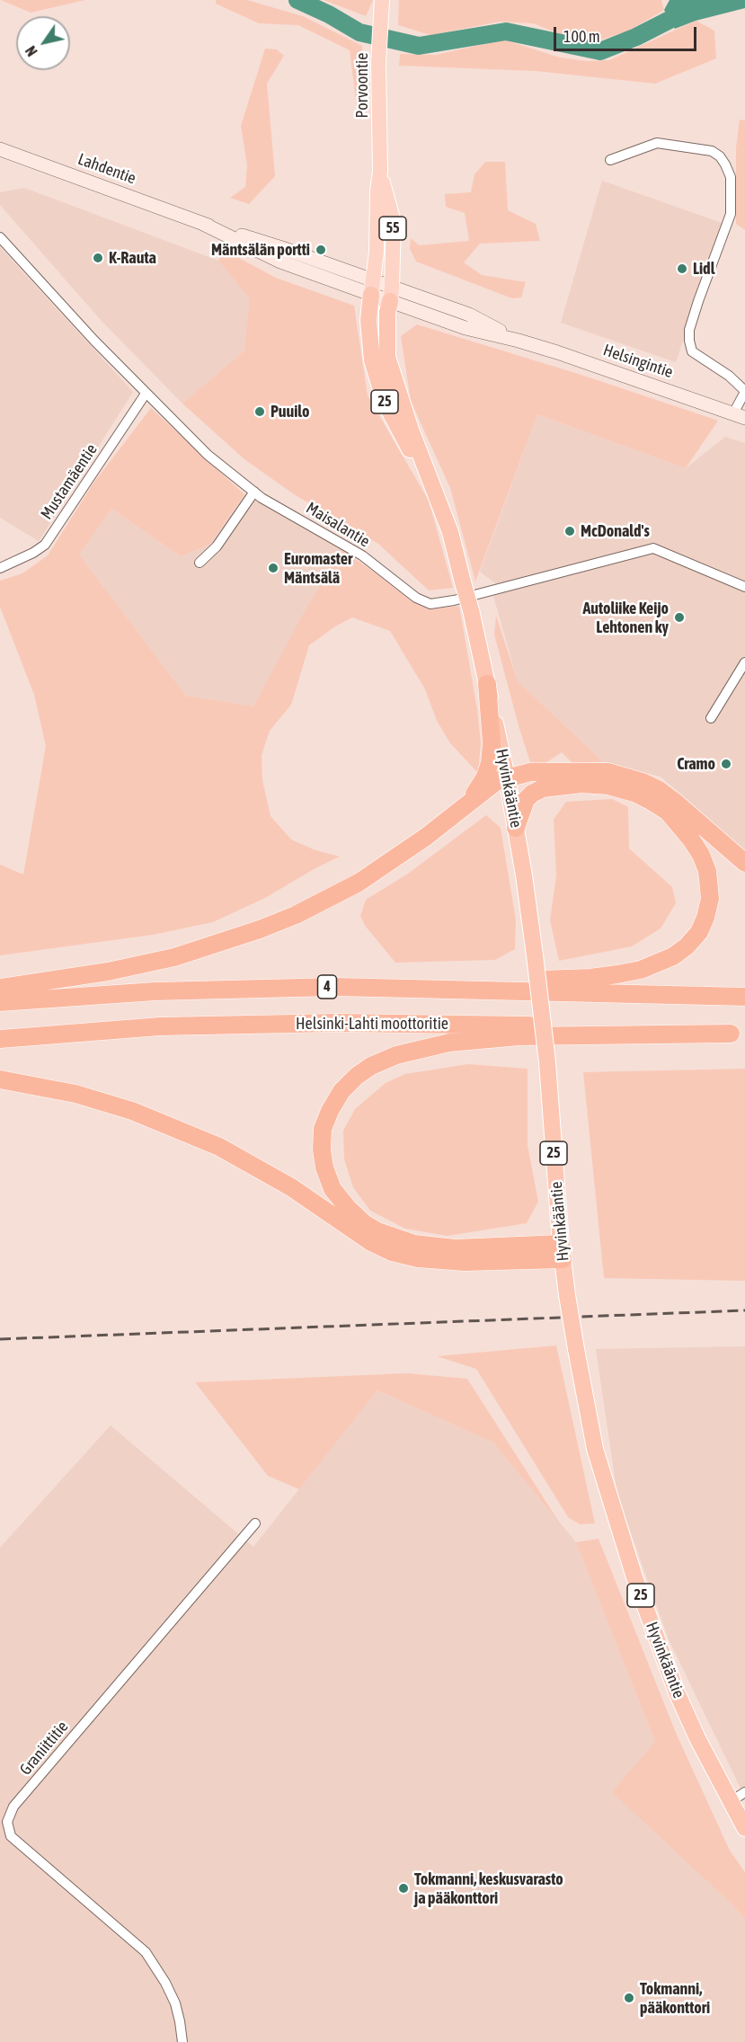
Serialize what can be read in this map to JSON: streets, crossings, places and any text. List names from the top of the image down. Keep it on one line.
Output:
{"streets":{"highway":["25","Hyvinkääntie","4","Helsinki-Lahti moottoritie"],"main road":["Porvoontie","Lahdentie","55","Helsingintie"],"street":["Mustamäentie","Maisalantie","Graniittitie"]},"crossings":[["Porvoontie","Lahdentie"],["Porvoontie","Helsingintie"],["Porvoontie","Hyvinkääntie"],["Lahdentie","Helsingintie"],["Lahdentie","Hyvinkääntie"],["Helsingintie","Hyvinkääntie"],["Mustamäentie","Maisalantie"]],"places":["Mäntsälän portti","K-Rauta","Lidl","Puuilo","McDonald's","Euromaster Mäntsälä","Autoliike Keijo Lehtonen ky","Cramo","Tokmanni, keskusvarasto ja pääkonttori","Tokmanni, pääkonttori"],"scale_bar":"100 m","north":"bottom left"}
